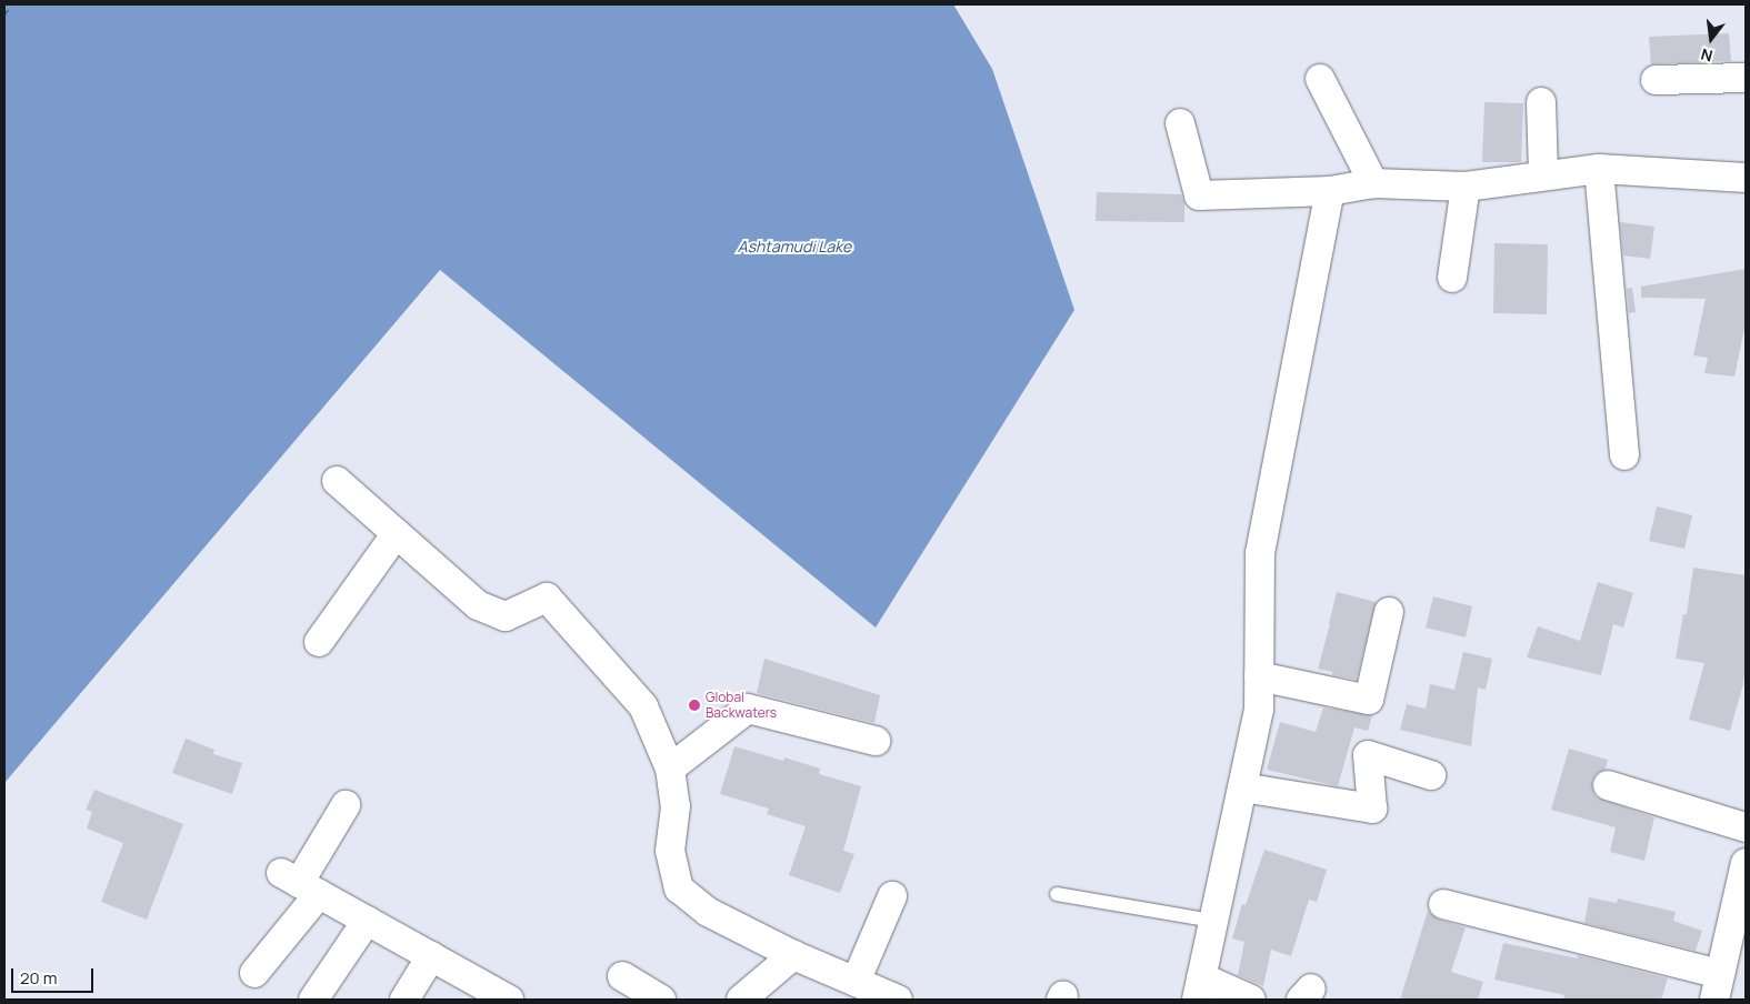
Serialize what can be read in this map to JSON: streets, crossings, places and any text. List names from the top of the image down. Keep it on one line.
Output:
{"water":["Ashtamudi Lake"],"places":["Global Backwaters"],"scale_bar":"20 m","north":"bottom"}
